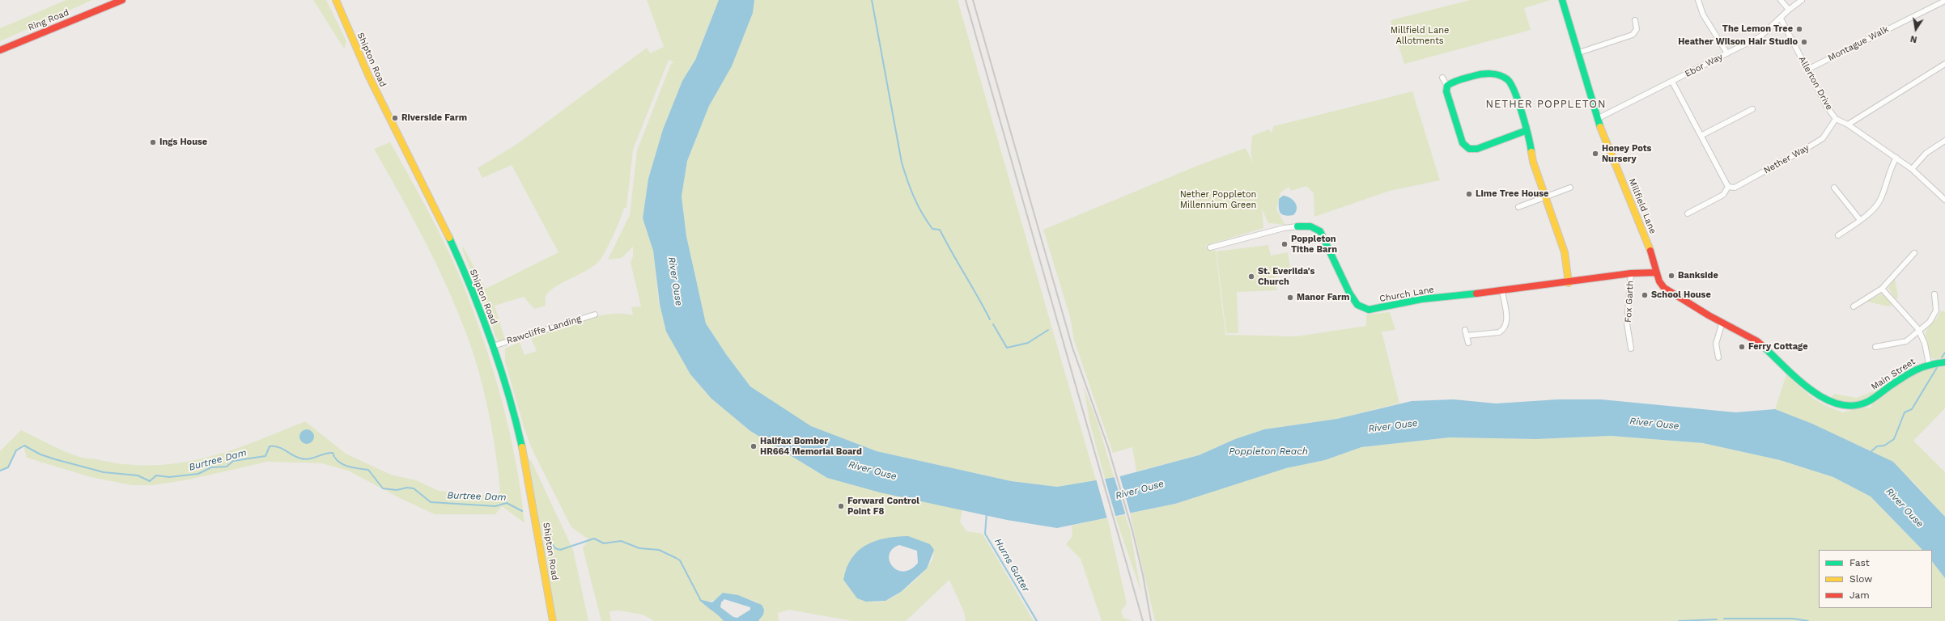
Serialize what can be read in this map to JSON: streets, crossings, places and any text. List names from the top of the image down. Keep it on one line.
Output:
{"streets":{"main road":["Ring Road","Shipton Road","Millfield Lane","Church Lane","Main Street"],"street":["Montague Walk","Ebor Way","Allerton Drive","Nether Way","Fox Garth","Rawcliffe Landing"]},"crossings":[["Montague Walk","Allerton Drive"],["Shipton Road","Rawcliffe Landing"],["Ebor Way","Allerton Drive"],["Ebor Way","Millfield Lane"],["Allerton Drive","Nether Way"],["Millfield Lane","Church Lane"],["Millfield Lane","Main Street"],["Church Lane","Fox Garth"],["Church Lane","Main Street"]],"districts":["NETHER POPPLETON"],"water":["River Ouse","Poppleton Reach","Burtree Dam","Hurns Gutter"],"parks":["Millfield Lane Allotments","Nether Poppleton Millennium Green"],"places":["The Lemon Tree","Heather Wilson Hair Studio","Riverside Farm","Ings House","Honey Pots Nursery","Lime Tree House","Poppleton Tithe Barn","Bankside","St. Everilda's Church","School House","Manor Farm","Ferry Cottage","Halifax Bomber HR664 Memorial Board","Forward Control Point F8"],"legend":["Fast","Slow","Jam"],"north":"bottom"}
